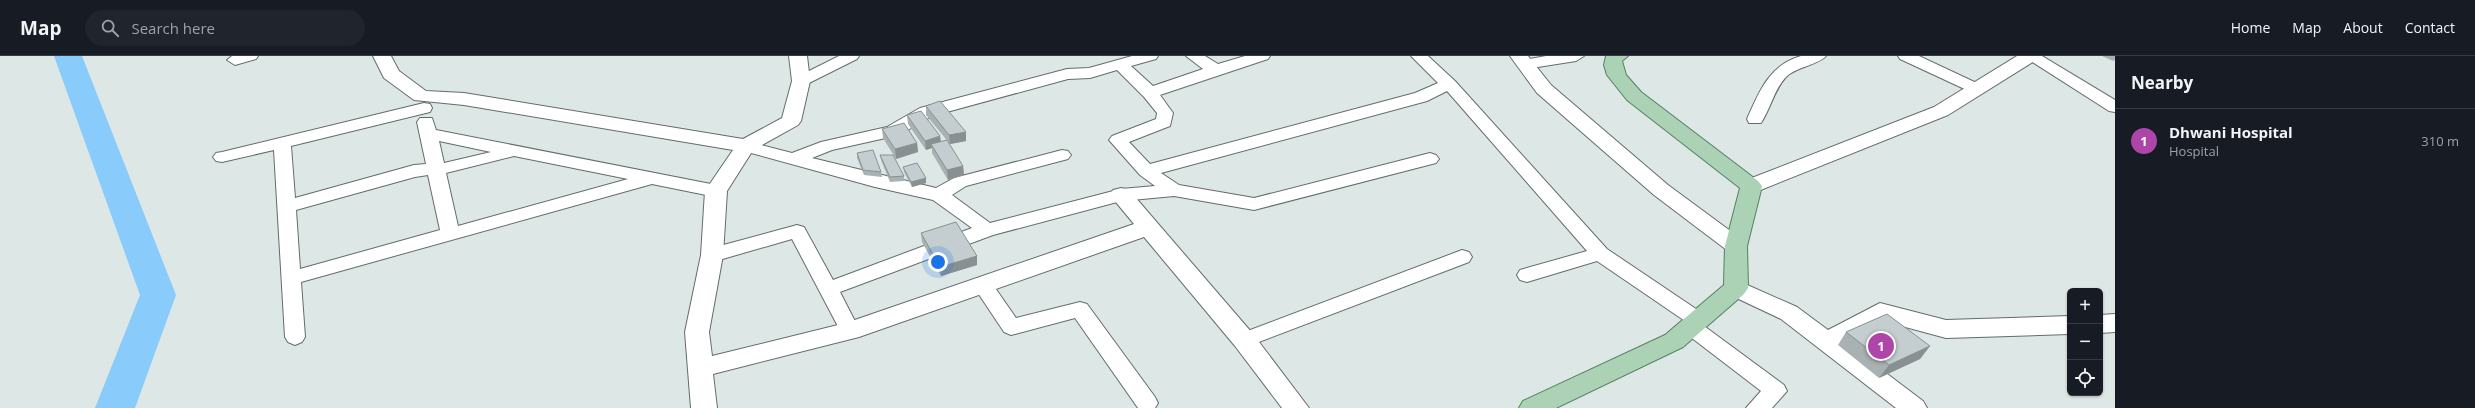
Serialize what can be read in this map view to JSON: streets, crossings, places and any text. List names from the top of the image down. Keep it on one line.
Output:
{"page":{"header":"Map","search":"Search here","nav":["Home","Map","About","Contact"],"heading":"Nearby","list":[{"mark":"1","name":"Dhwani Hospital","note":"Hospital","value":"310 m"}],"map_buttons":["+","−"],"pins":"1"}}
